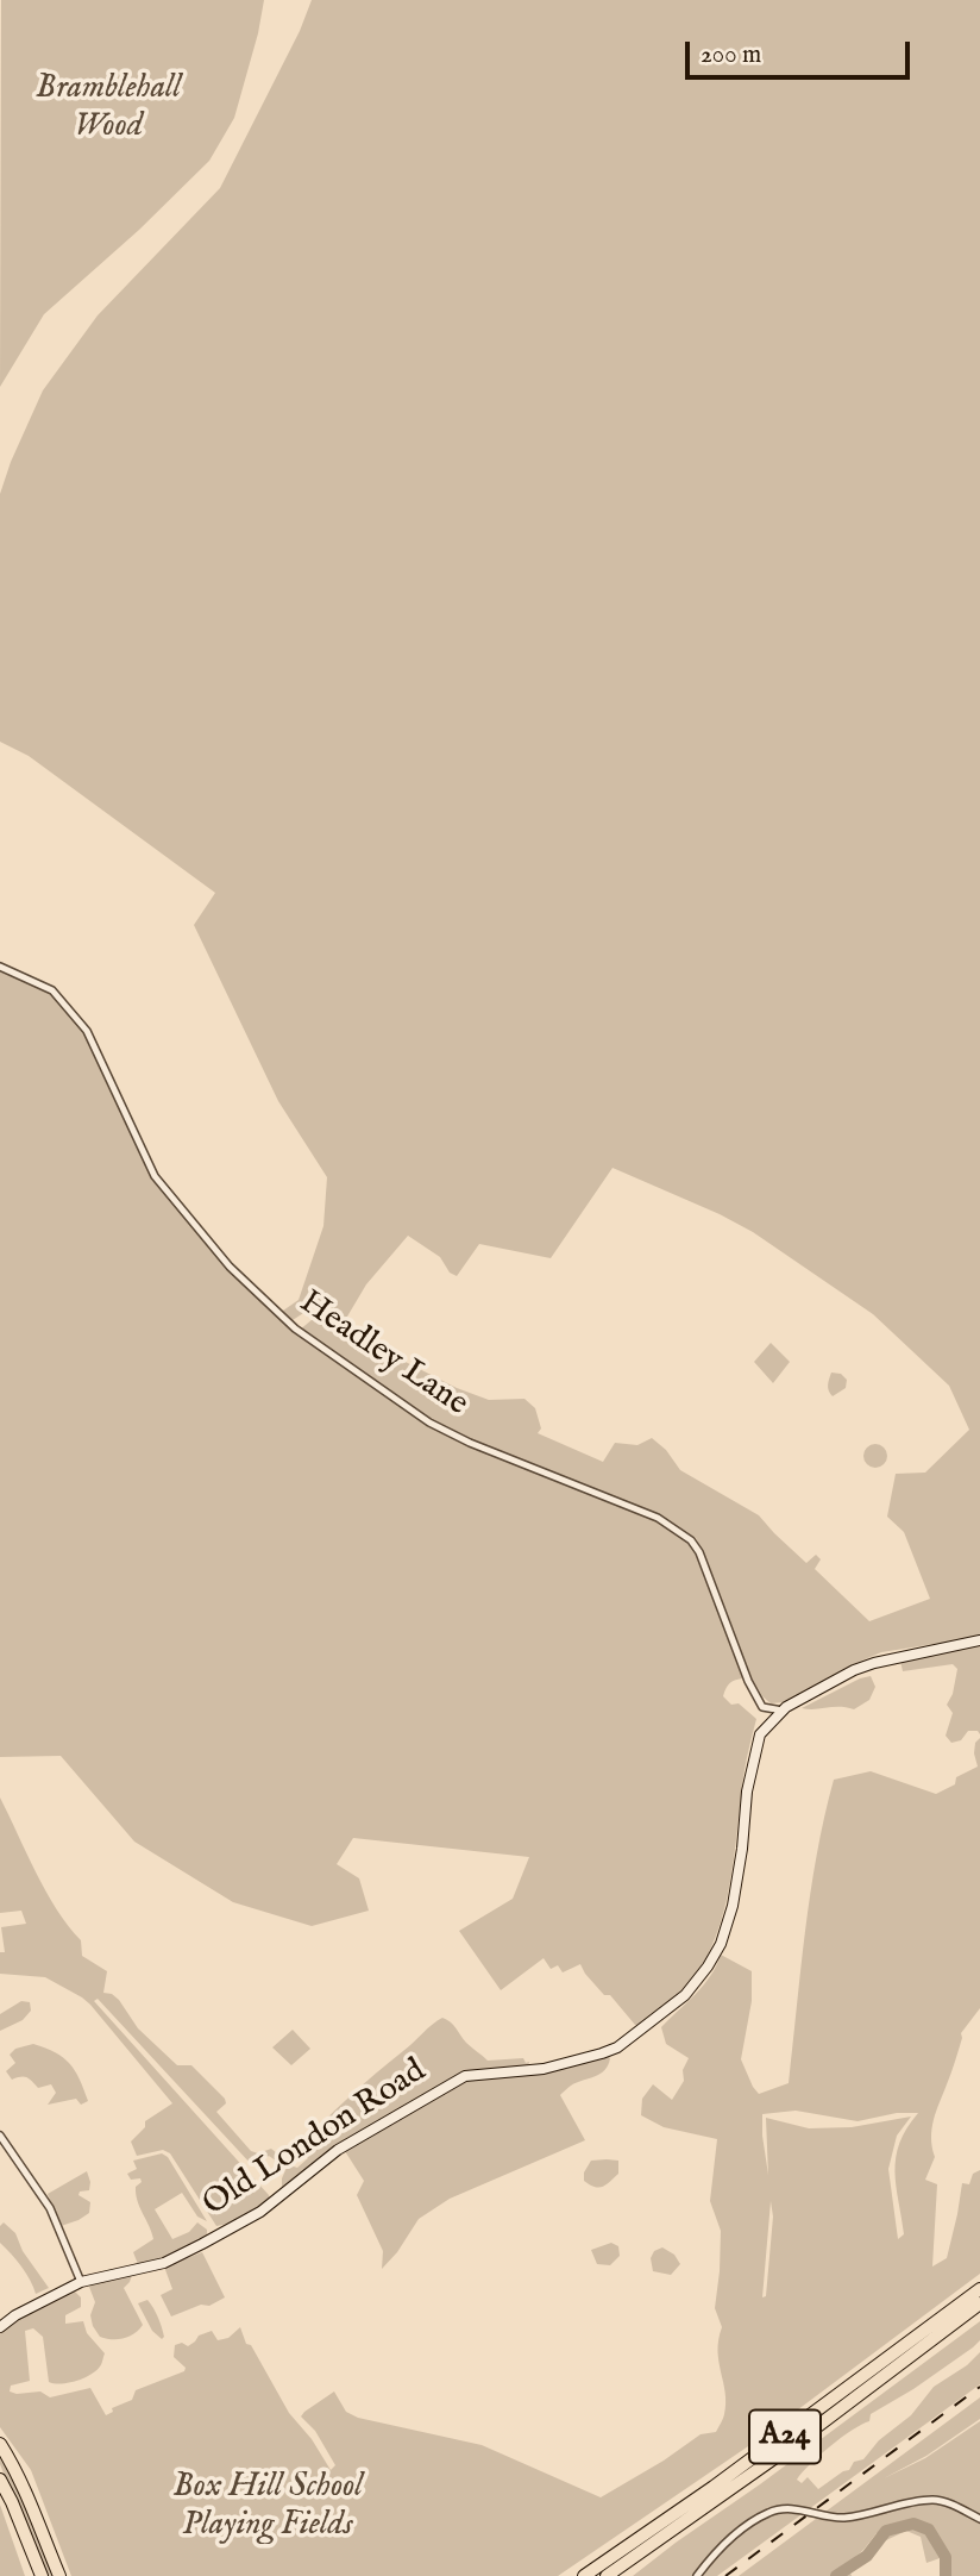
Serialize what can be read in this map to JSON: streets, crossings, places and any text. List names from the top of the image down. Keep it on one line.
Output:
{"streets":{"highway":["A24"],"main road":["Old London Road"],"street":["Headley Lane"]},"crossings":[["Headley Lane","Old London Road"]],"parks":["Bramblehall Wood","Box Hill School Playing Fields"],"scale_bar":"200 m"}
